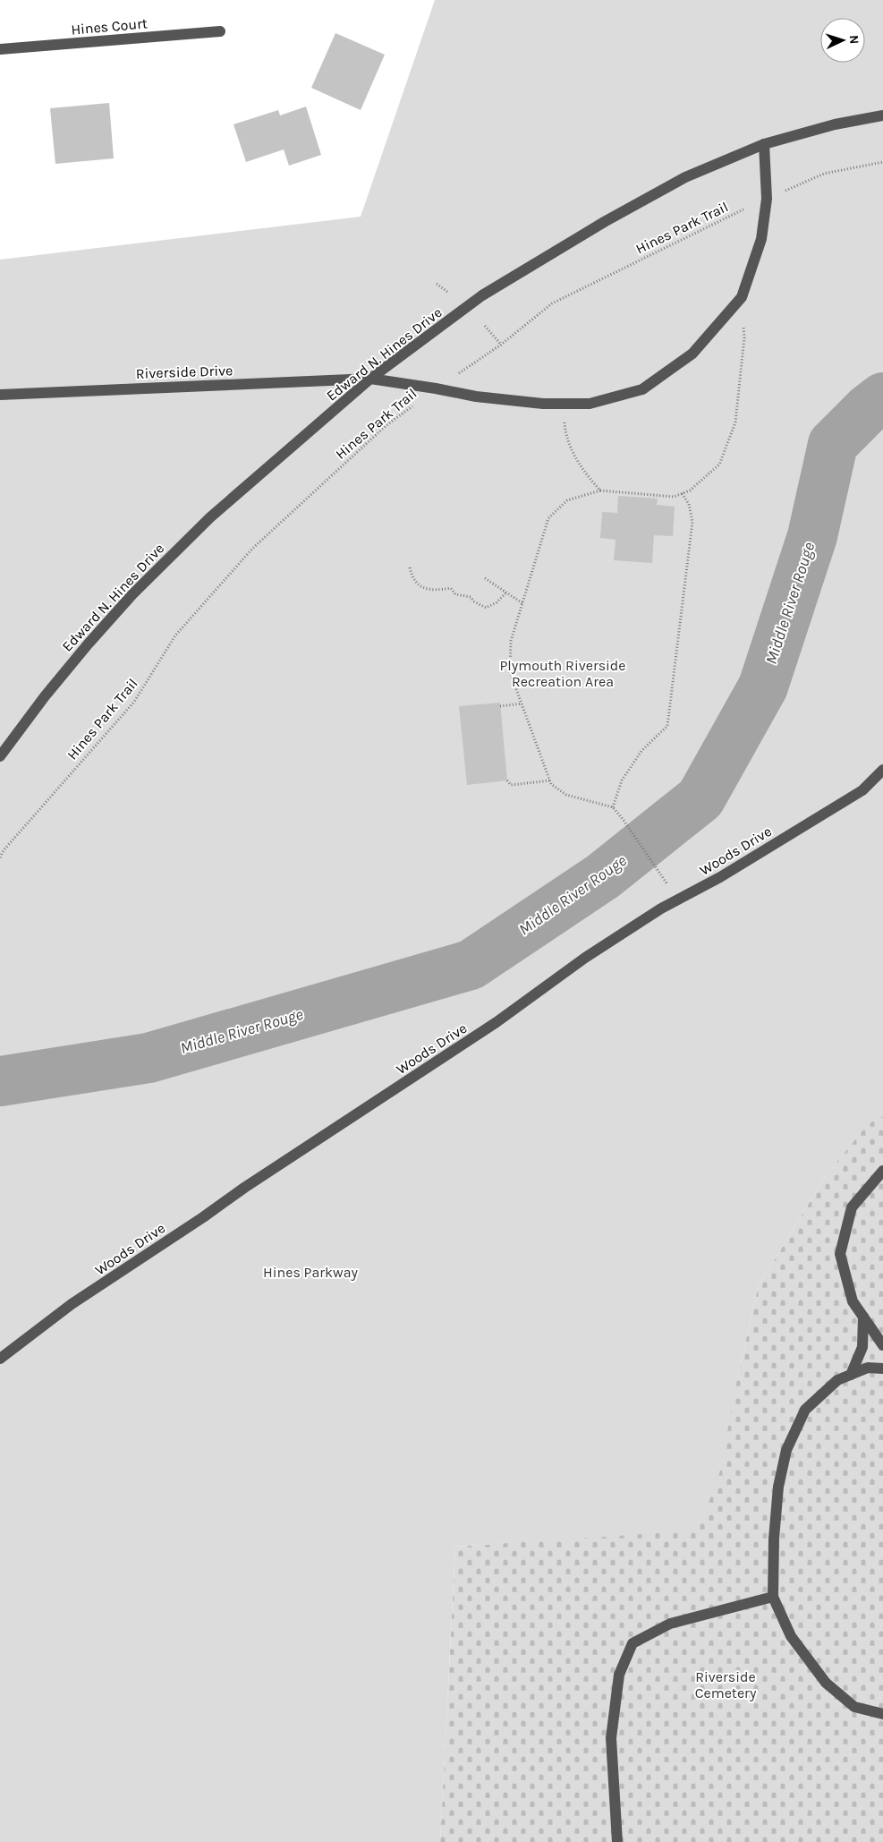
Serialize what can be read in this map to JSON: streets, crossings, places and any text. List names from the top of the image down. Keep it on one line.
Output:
{"streets":{"street":["Hines Court","Edward N. Hines Drive","Riverside Drive","Woods Drive"],"path":["Hines Park Trail"]},"crossings":[["Hines Park Trail","Riverside Drive"],["Edward N. Hines Drive","Riverside Drive"]],"water":["Middle River Rouge"],"parks":["Plymouth Riverside Recreation Area","Hines Parkway","Riverside Cemetery"],"north":"right"}
